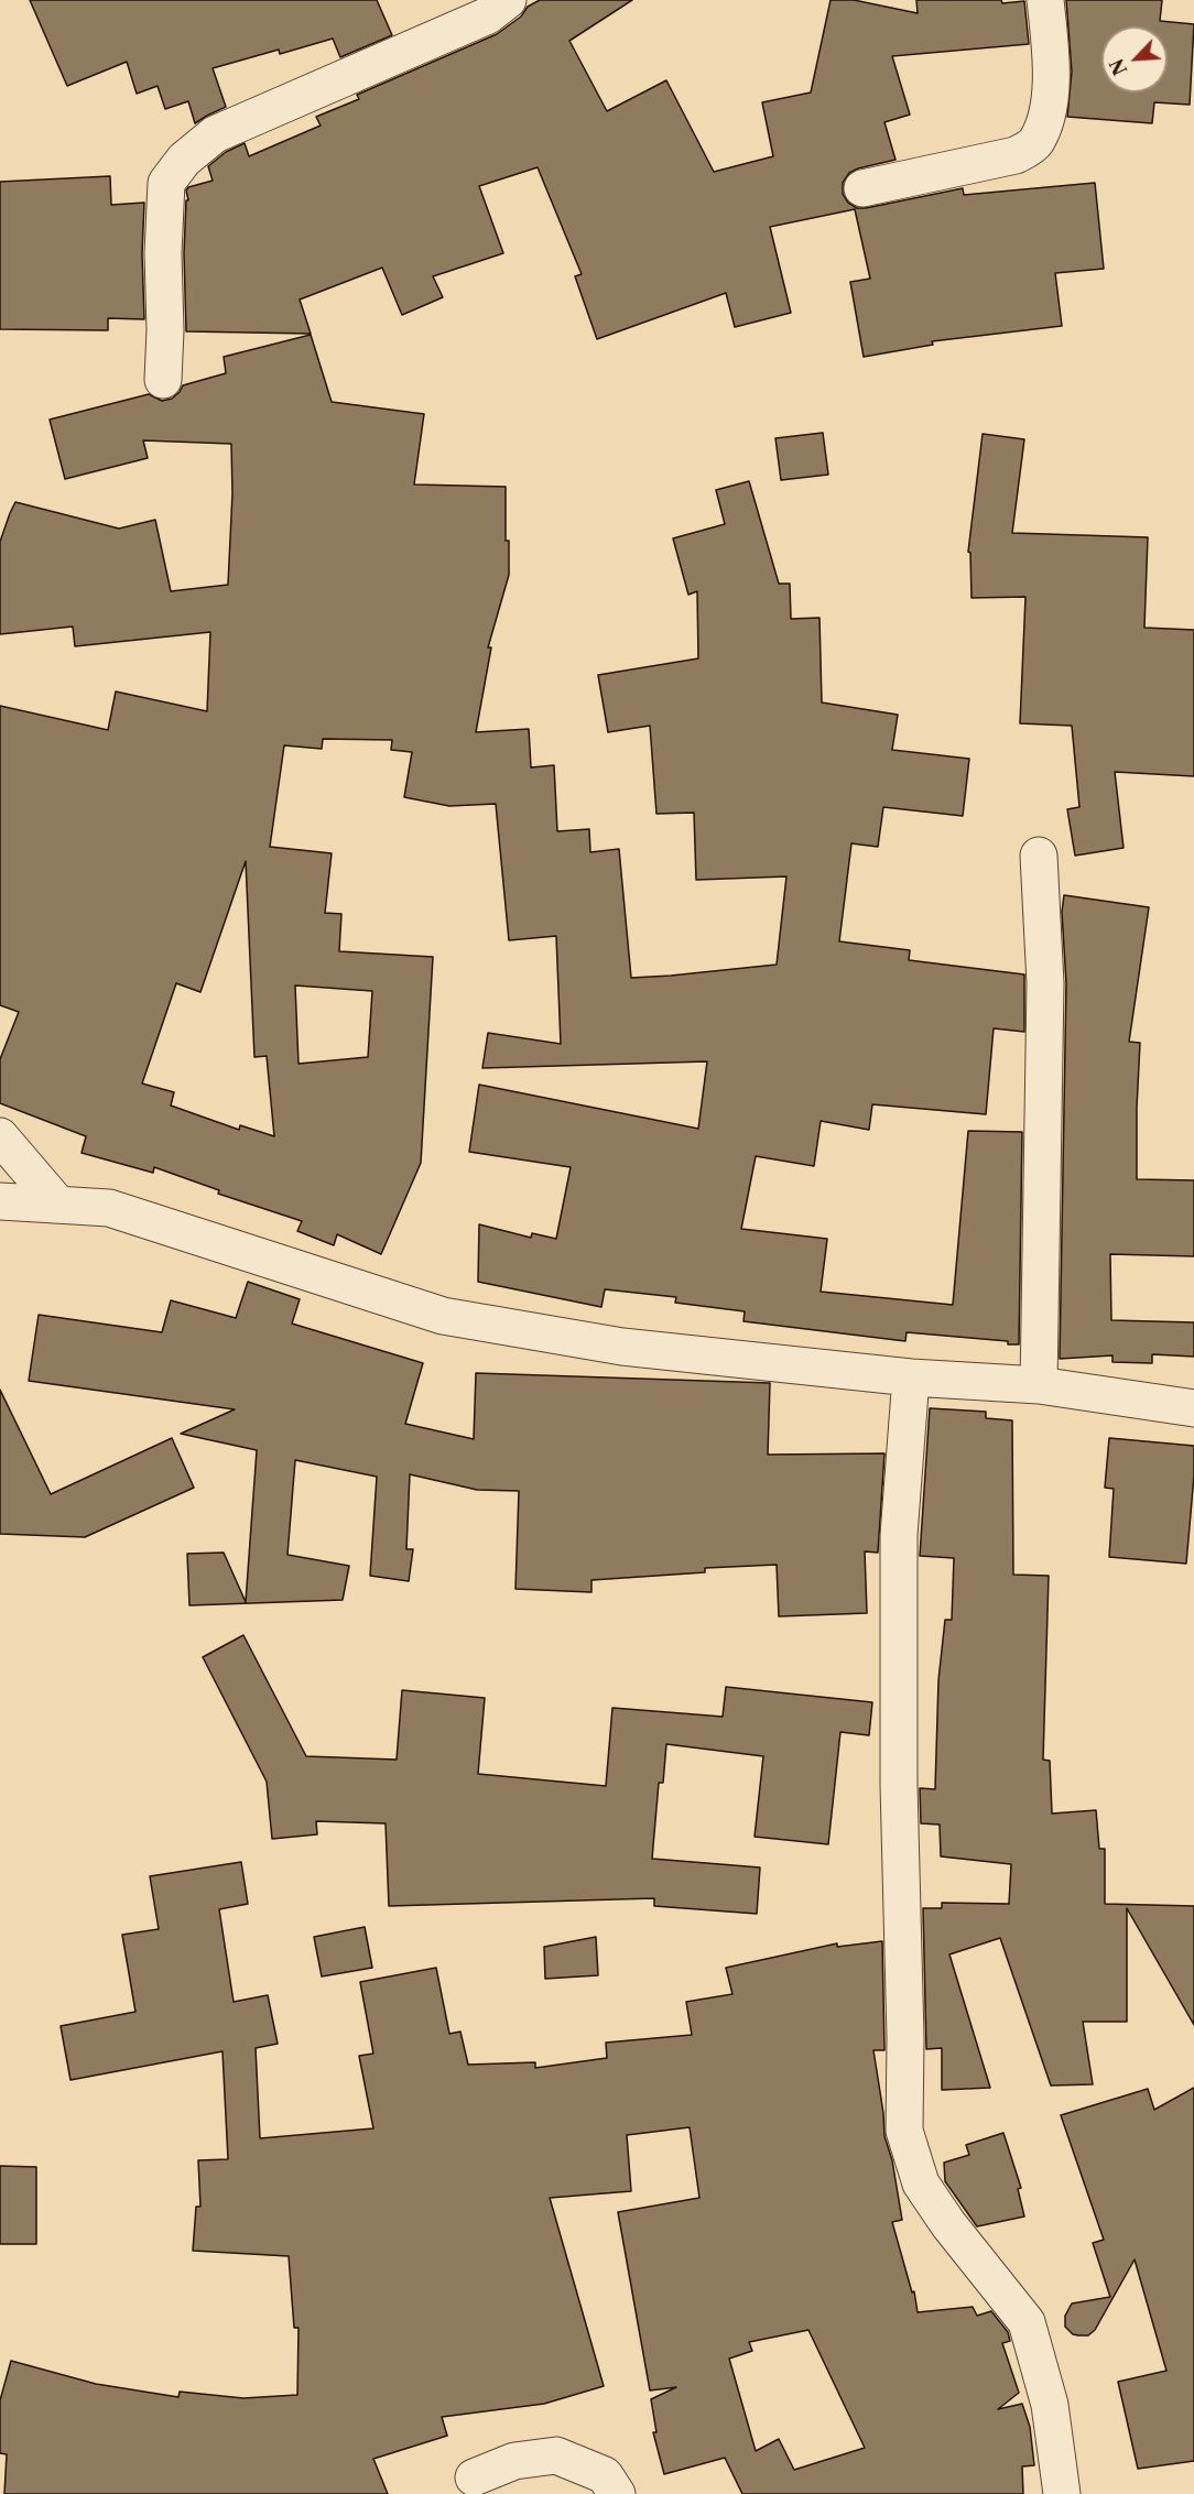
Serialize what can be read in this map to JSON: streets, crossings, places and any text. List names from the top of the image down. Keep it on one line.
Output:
{"north":"bottom left"}
